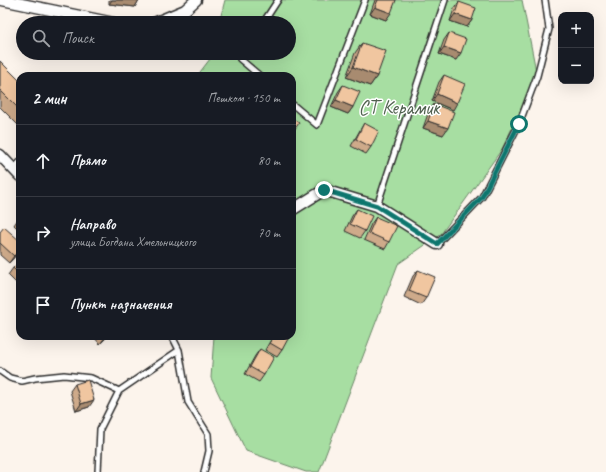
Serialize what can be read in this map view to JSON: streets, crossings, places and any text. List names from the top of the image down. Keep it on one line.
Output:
{"parks":["СТ Керамик"],"page":{"map_buttons":["+","−"],"search":"Поиск","heading":["2 мин","Пешком · 150 m"],"list":[["Прямо","80 m"],["Направо","улица Богдана Хмельницкого","70 m"],"Пункт назначения"]}}
